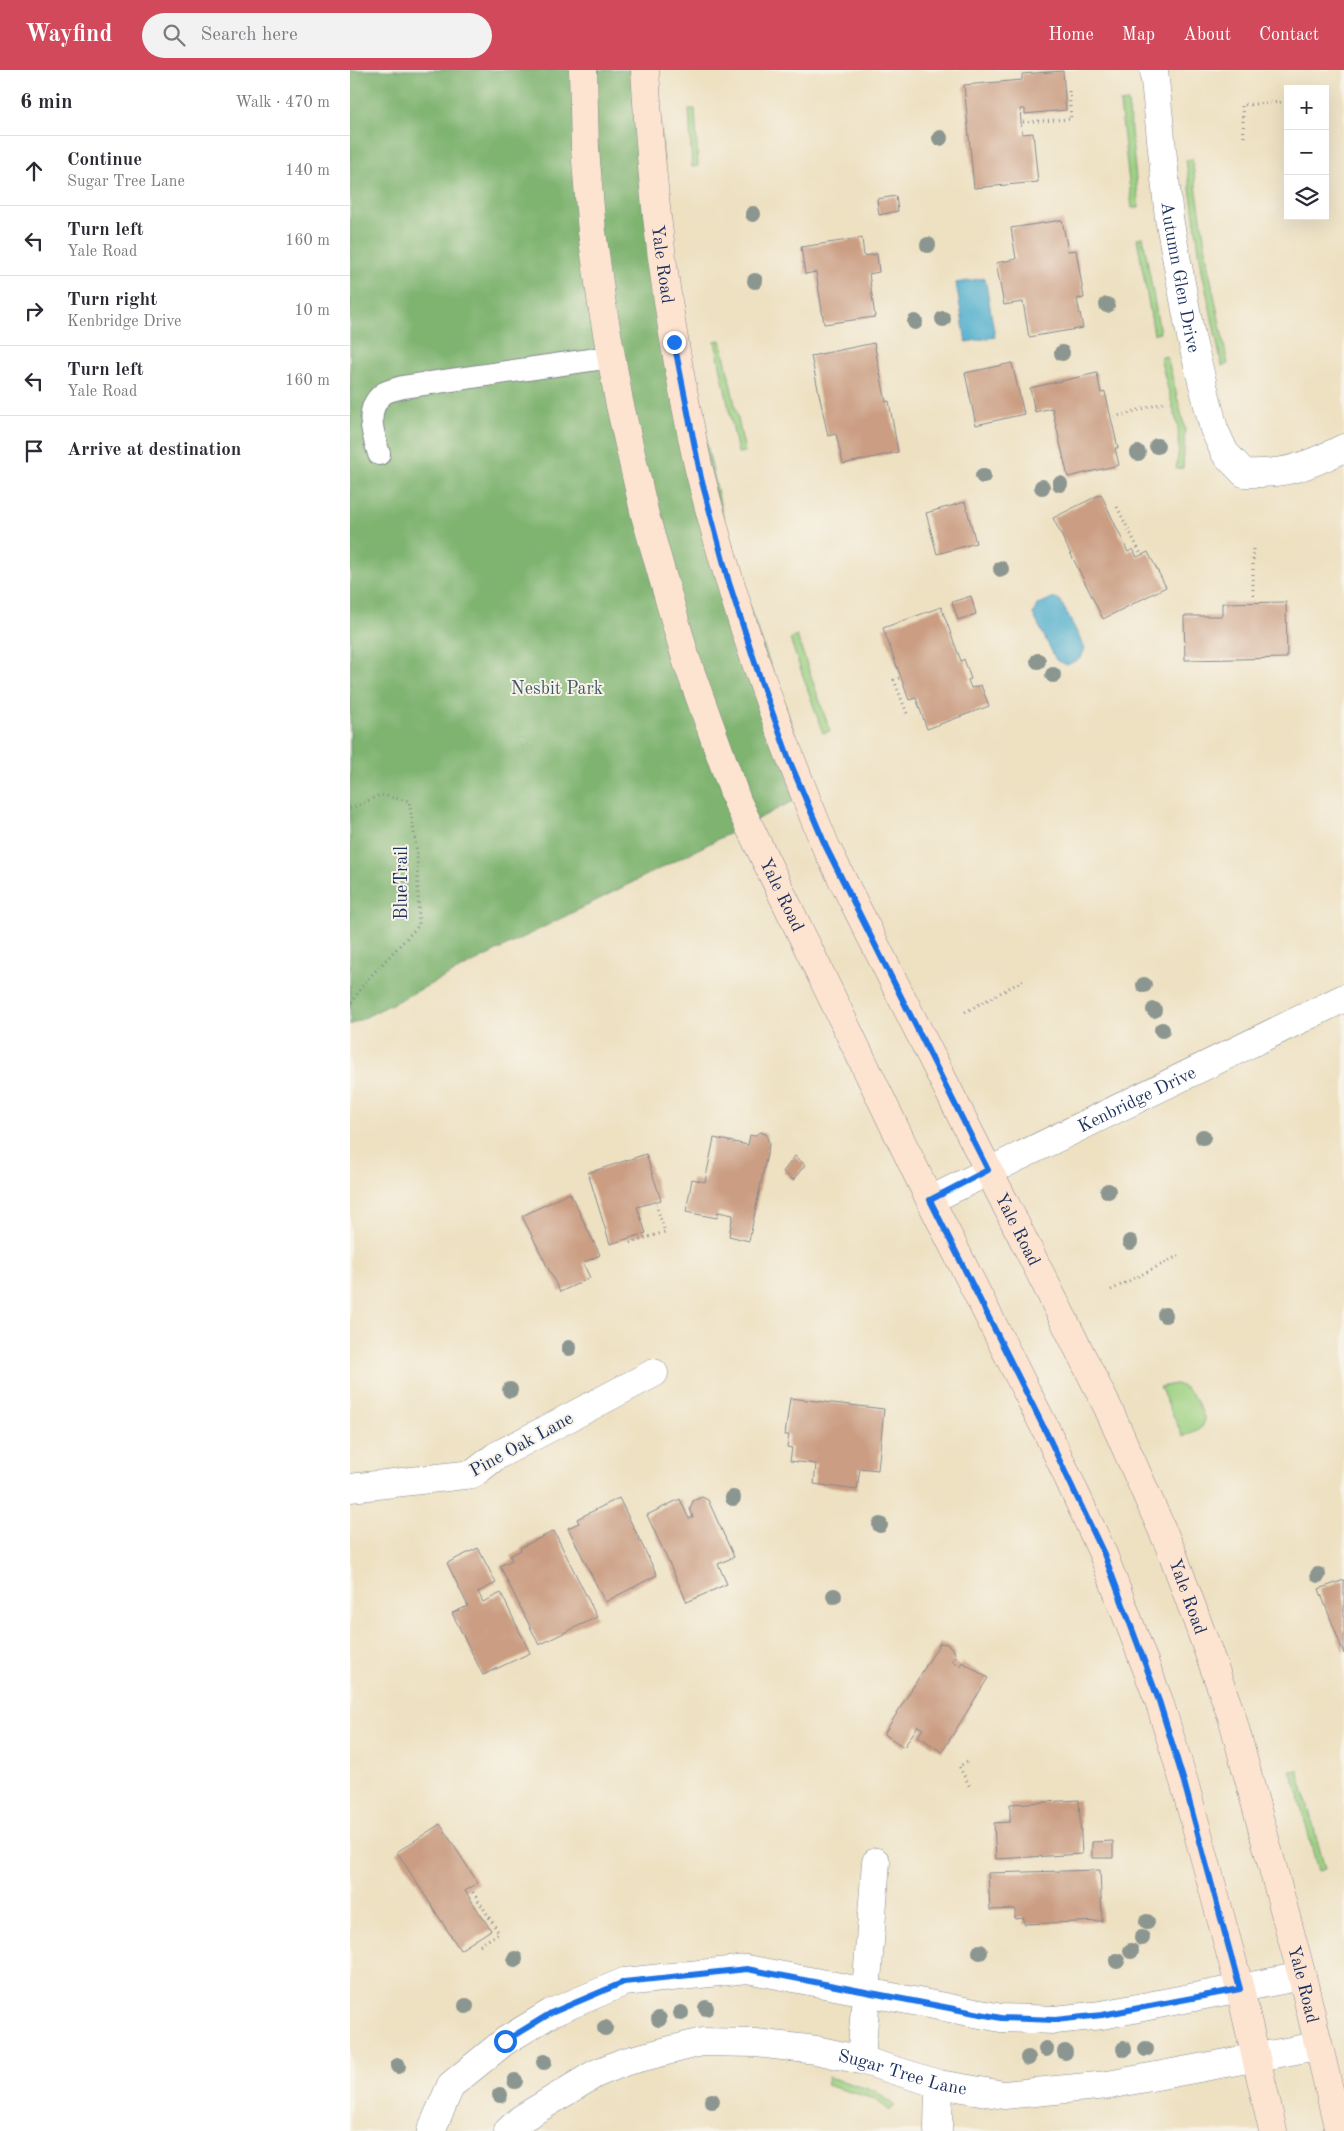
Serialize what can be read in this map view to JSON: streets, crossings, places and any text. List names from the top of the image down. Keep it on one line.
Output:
{"streets":{"main road":["Yale Road"],"street":["Autumn Glen Drive","Kenbridge Drive","Pine Oak Lane","Sugar Tree Lane"],"path":["BlueTrail"]},"crossings":[["Yale Road","Kenbridge Drive"],["Yale Road","Sugar Tree Lane"]],"parks":["Nesbit Park"],"page":{"header":"Wayfind","search":"Search here","nav":["Home","Map","About","Contact"],"heading":["6 min","Walk · 470 m"],"map_buttons":["+","−"],"list":[["Continue","Sugar Tree Lane","140 m"],["Turn left","Yale Road","160 m"],["Turn right","Kenbridge Drive","10 m"],["Turn left","Yale Road","160 m"],"Arrive at destination"]}}
